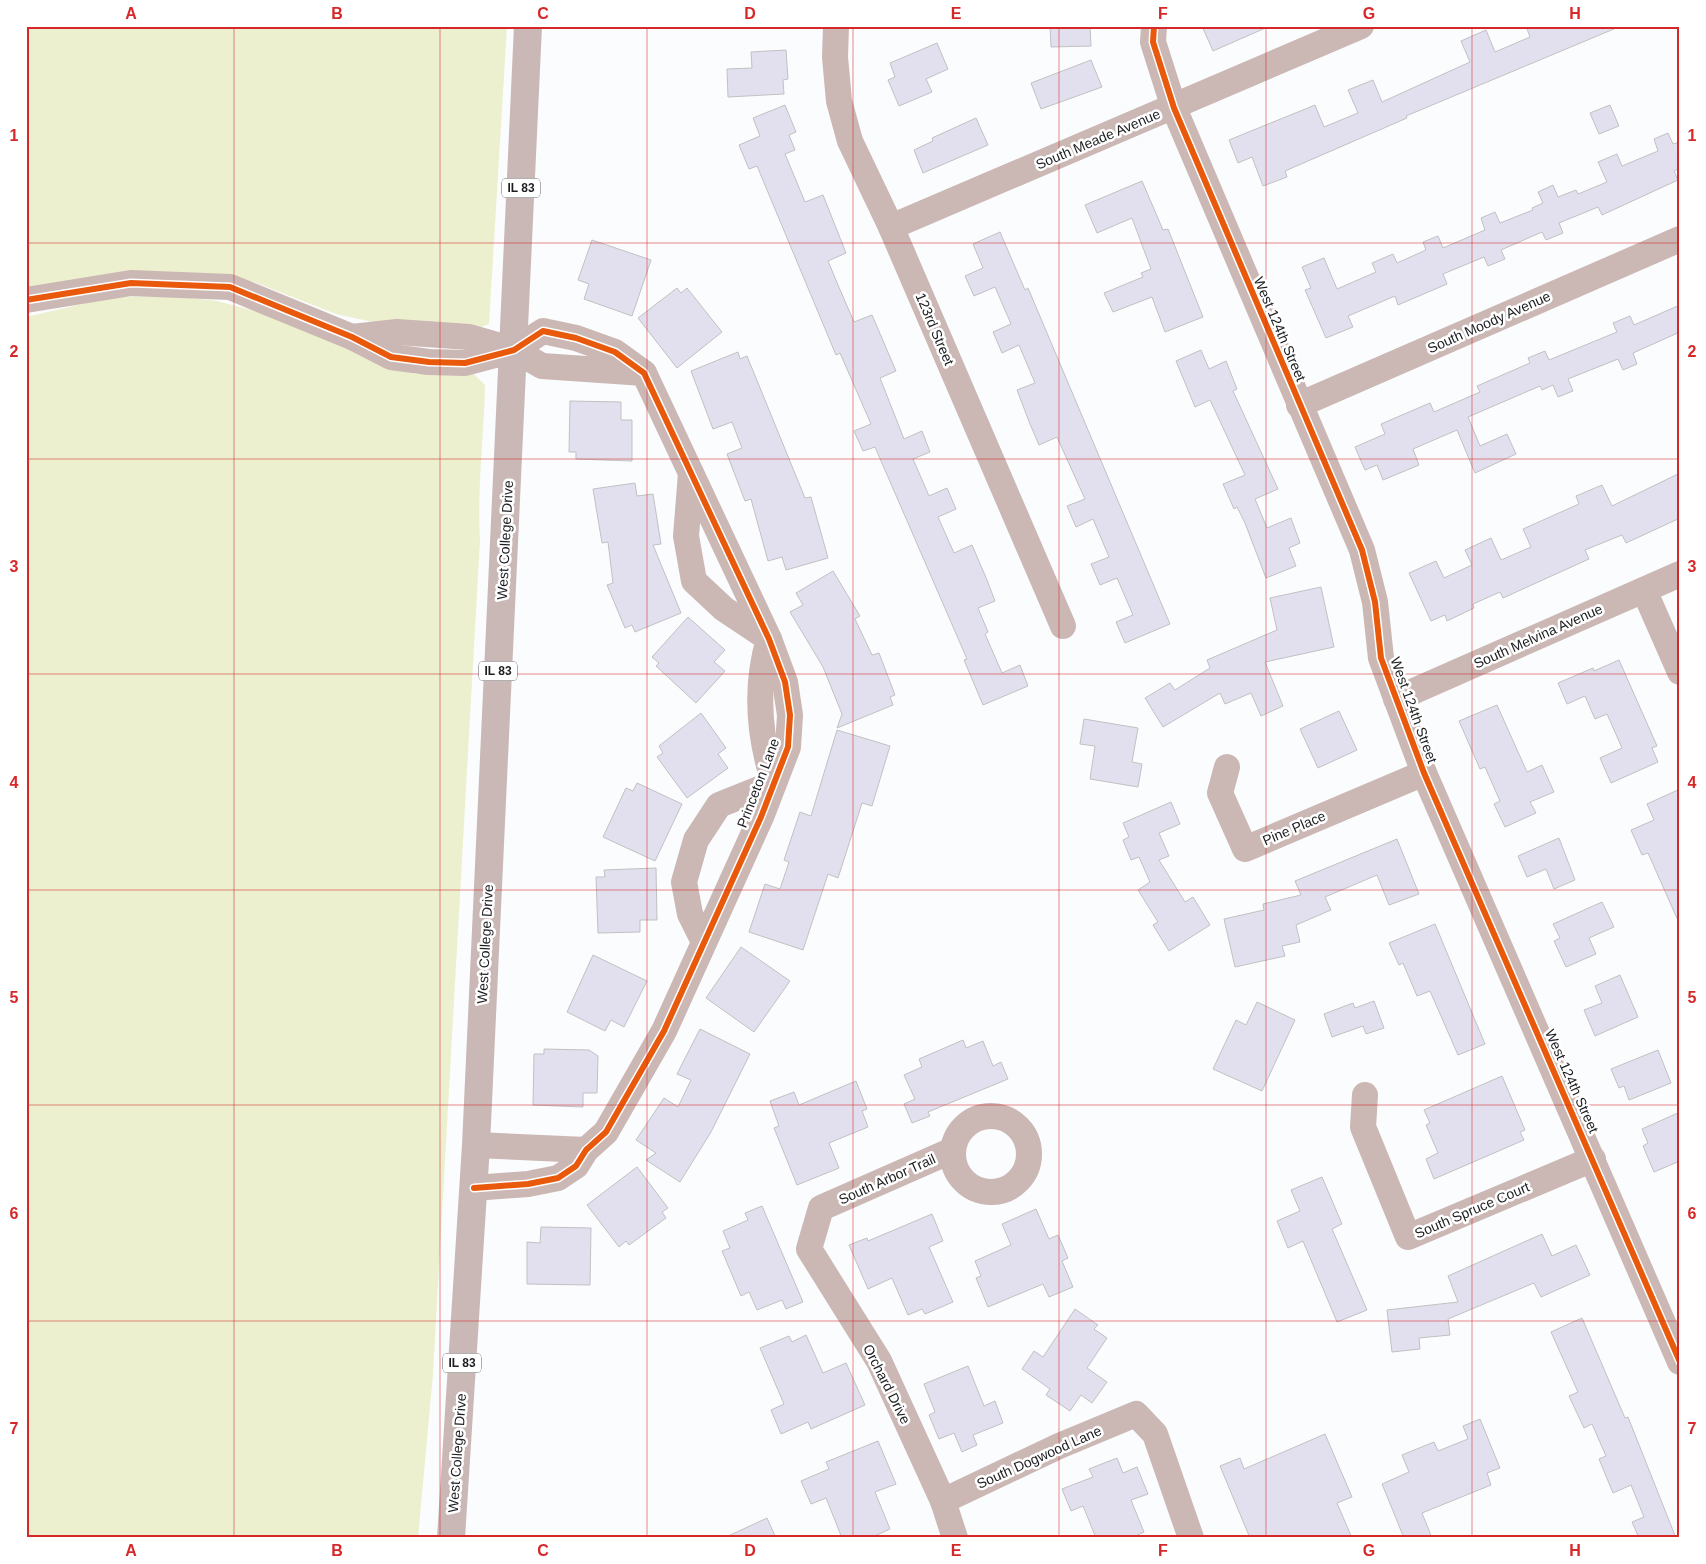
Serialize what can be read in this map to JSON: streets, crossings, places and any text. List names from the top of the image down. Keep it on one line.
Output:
{"streets":{"main road":["IL 83","West College Drive"],"street":["South Meade Avenue","South Moody Avenue","123rd Street","West 124th Street","South Melvina Avenue","Princeton Lane","Pine Place","South Arbor Trail","South Spruce Court","Orchard Drive","South Dogwood Lane"]},"crossings":[["South Meade Avenue","123rd Street"],["South Meade Avenue","West 124th Street"],["IL 83","West College Drive"],["South Moody Avenue","West 124th Street"],["West 124th Street","South Melvina Avenue"],["West 124th Street","Pine Place"],["West 124th Street","South Spruce Court"],["West College Drive","Princeton Lane"],["South Arbor Trail","Orchard Drive"],["Orchard Drive","South Dogwood Lane"]],"grid":{"columns":["A","B","C","D","E","F","G","H"],"rows":["1","2","3","4","5","6","7"]}}
